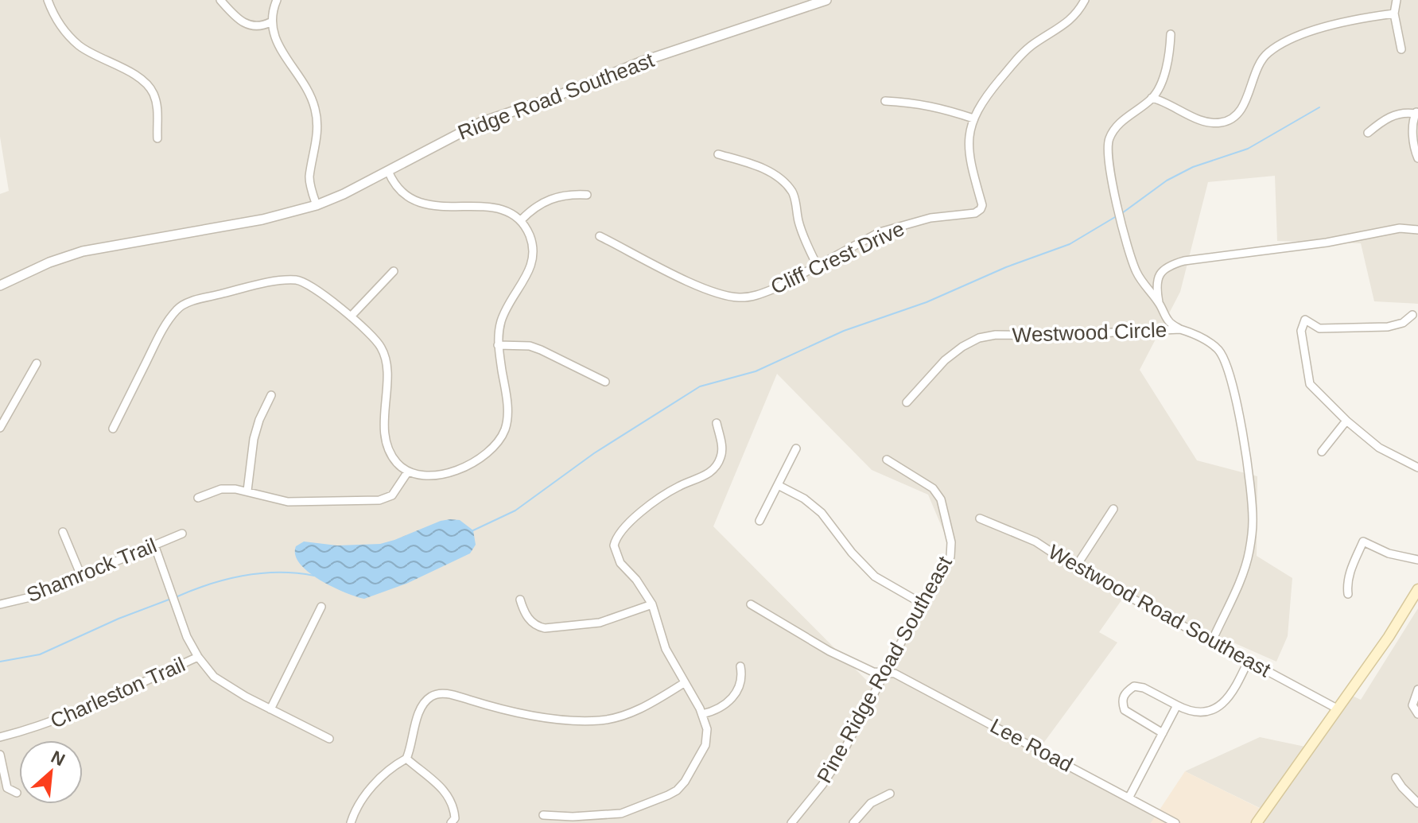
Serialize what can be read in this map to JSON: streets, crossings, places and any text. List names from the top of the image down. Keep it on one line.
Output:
{"streets":{"street":["Ridge Road Southeast","Cliff Crest Drive","Westwood Circle","Shamrock Trail","Westwood Road Southeast","Pine Ridge Road Southeast","Charleston Trail","Lee Road"]},"crossings":[["Westwood Circle","Westwood Road Southeast"],["Pine Ridge Road Southeast","Lee Road"]],"north":"top right"}
